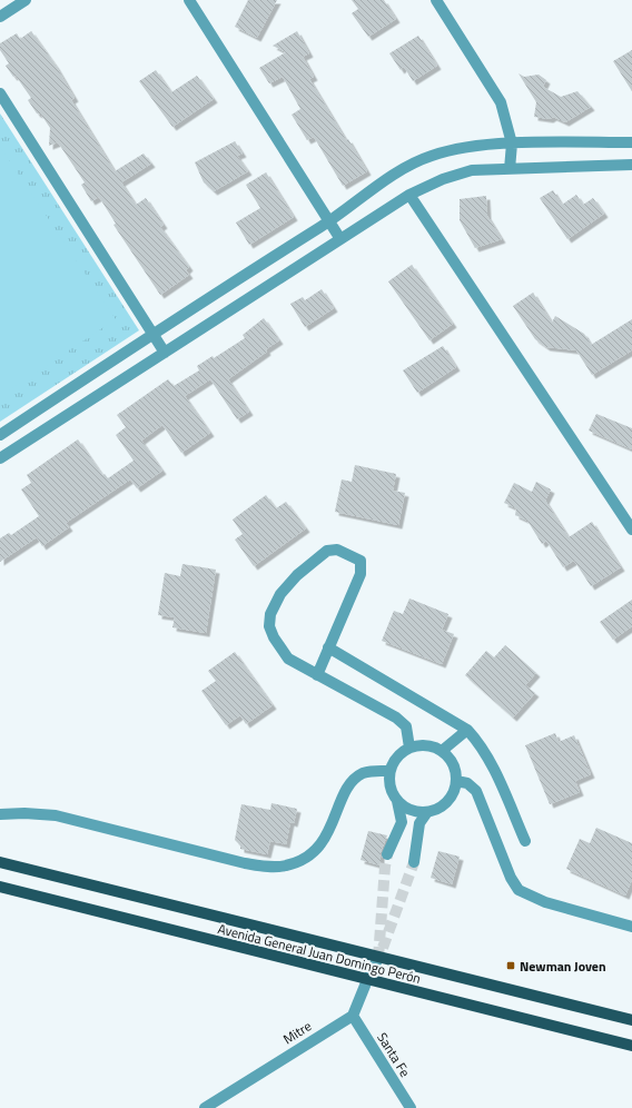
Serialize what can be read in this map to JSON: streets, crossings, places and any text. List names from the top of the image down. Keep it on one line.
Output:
{"streets":{"main road":["Avenida General Juan Domingo Perón"],"street":["Mitre","Santa Fe"]},"crossings":[["Mitre","Santa Fe"]],"places":{"transit":["Newman Joven"]}}
